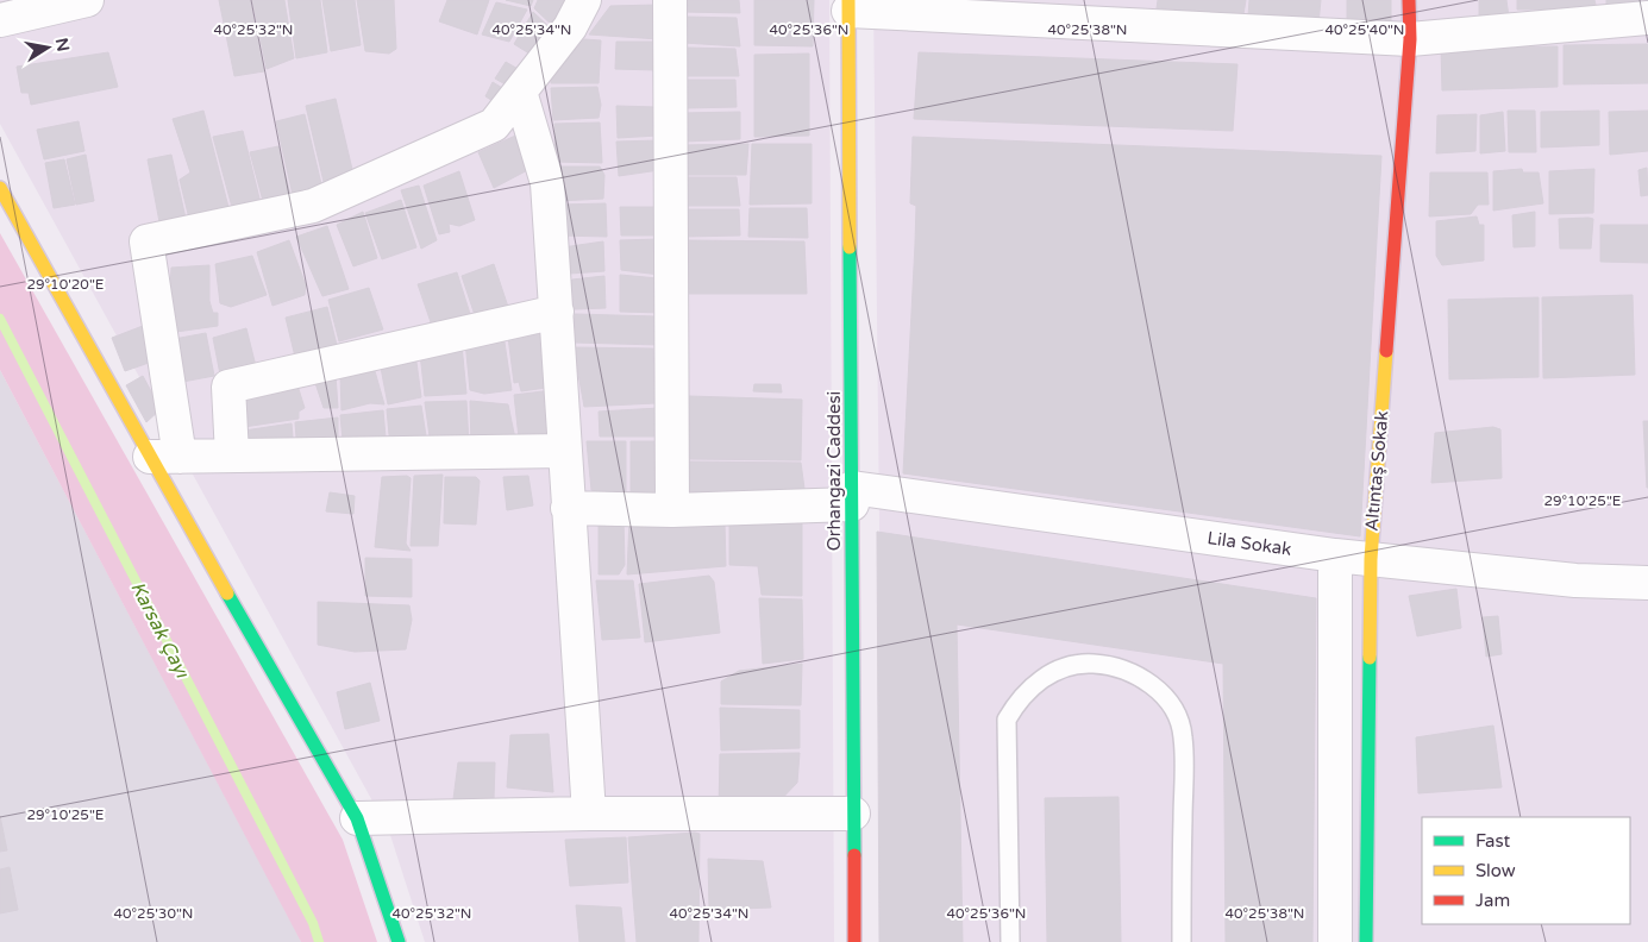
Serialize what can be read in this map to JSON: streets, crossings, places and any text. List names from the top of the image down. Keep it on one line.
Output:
{"streets":{"street":["Orhangazi Caddesi","Altıntaş Sokak","Lila Sokak"]},"crossings":[["Orhangazi Caddesi","Lila Sokak"],["Altıntaş Sokak","Lila Sokak"]],"water":["Karsak Çayı"],"legend":["Fast","Slow","Jam"],"north":"right","coordinates":["40°25'32\"N","40°25'34\"N","40°25'36\"N","40°25'38\"N","40°25'40\"N","29°10'20\"E","29°10'25\"E","40°25'30\"N"]}
